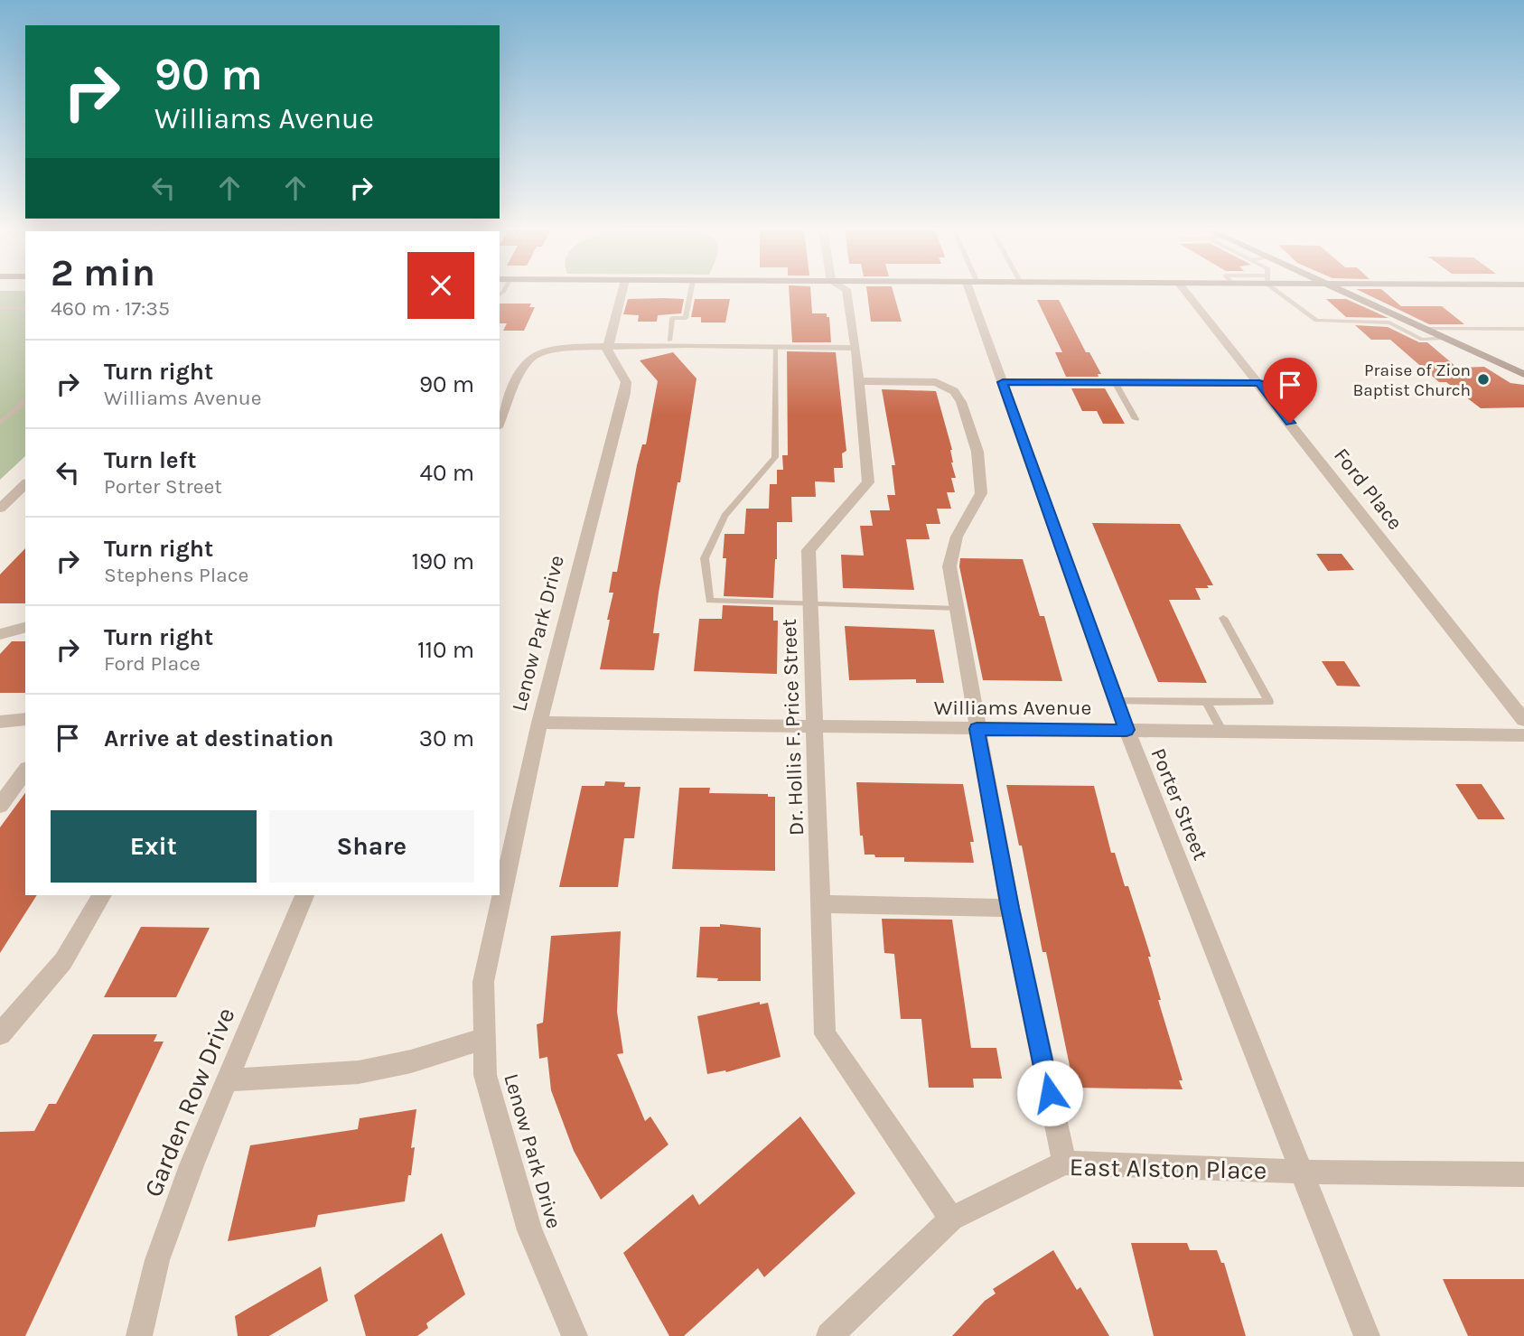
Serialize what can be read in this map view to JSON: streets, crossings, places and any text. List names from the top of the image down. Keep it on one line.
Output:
{"streets":{"street":["Ford Place","Lenow Park Drive","Williams Avenue","Dr. Hollis F. Price Street","Porter Street","Garden Row Drive","East Alston Place"]},"crossings":[["Lenow Park Drive","Williams Avenue"],["Williams Avenue","Dr. Hollis F. Price Street"],["Williams Avenue","Porter Street"],["Dr. Hollis F. Price Street","East Alston Place"],["Porter Street","East Alston Place"]],"places":["Praise of Zion Baptist Church"],"page":{"turn":["90 m","Williams Avenue"],"heading":["2 min","460 m · 17:35"],"list":[{"name":"Turn right","note":"Williams Avenue","value":"90 m"},{"name":"Turn left","note":"Porter Street","value":"40 m"},{"name":"Turn right","note":"Stephens Place","value":"190 m"},{"name":"Turn right","note":"Ford Place","value":"110 m"},{"name":"Arrive at destination","value":"30 m"}],"buttons":["Exit","Share"]}}
